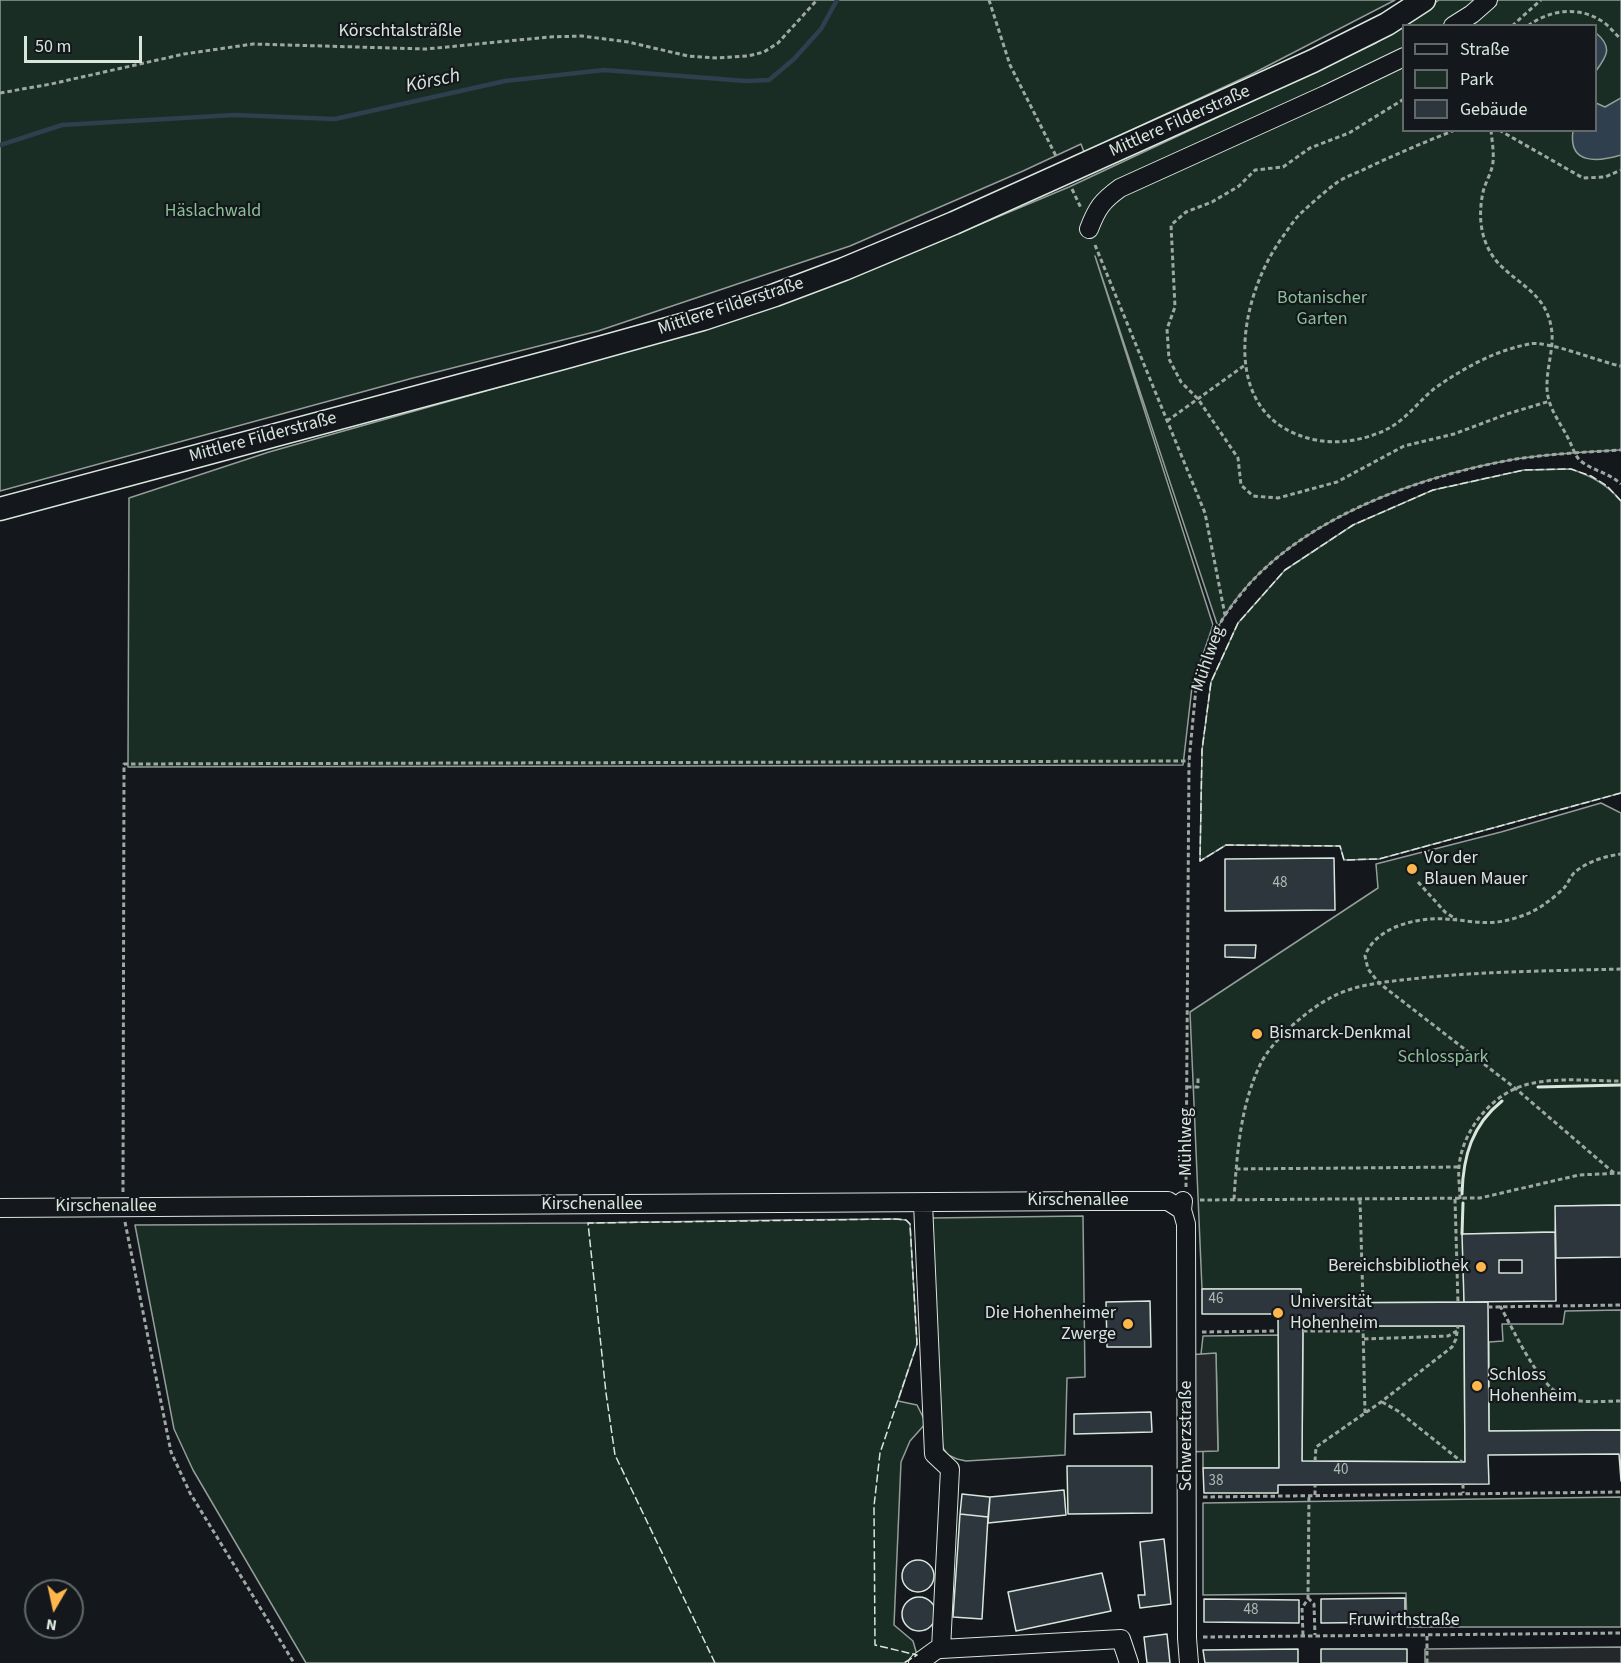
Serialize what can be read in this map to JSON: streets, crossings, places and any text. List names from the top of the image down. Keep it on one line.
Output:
{"streets":{"main road":["Mittlere Filderstraße"],"street":["Kirschenallee","Schwerzstraße"],"path":["Körschtalsträßle","Mühlweg","Fruwirthstraße"]},"crossings":[["Mittlere Filderstraße","Mühlweg"],["Mühlweg","Kirschenallee"],["Mühlweg","Schwerzstraße"],["Kirschenallee","Schwerzstraße"],["Schwerzstraße","Fruwirthstraße"]],"water":["Körsch"],"parks":["Häslachwald","Botanischer Garten","Schlosspark"],"places":["Vor der Blauen Mauer","Bismarck-Denkmal","Bereichsbibliothek","Universität Hohenheim","Die Hohenheimer Zwerge","Schloss Hohenheim"],"house_numbers":["48","46","40","38","48"],"legend":["Straße","Park","Gebäude"],"scale_bar":"50 m","north":"bottom"}
